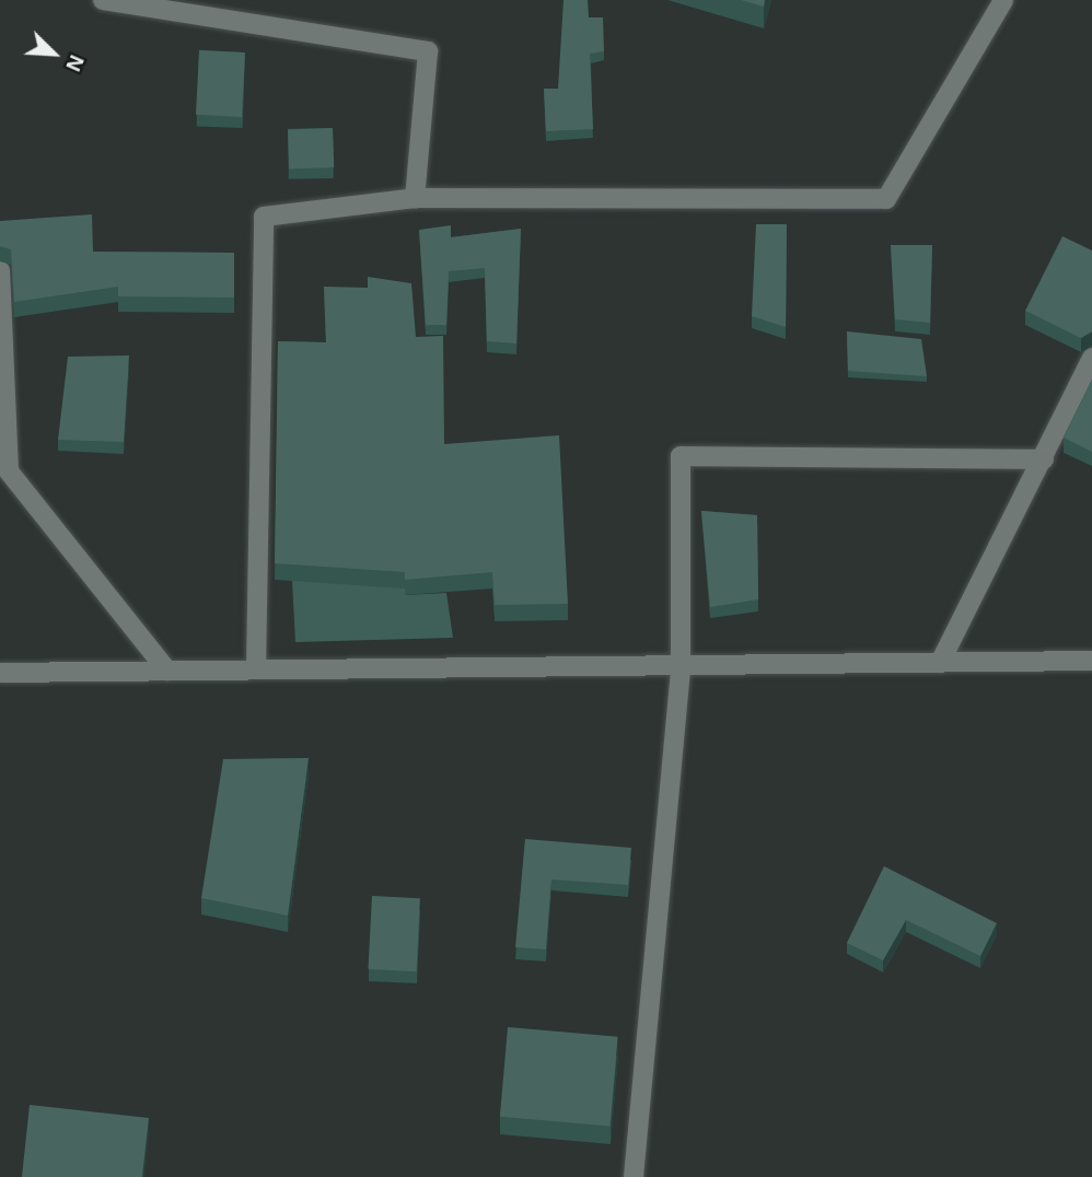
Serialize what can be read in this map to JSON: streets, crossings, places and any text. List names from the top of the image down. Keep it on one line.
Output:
{"north":"bottom right"}
